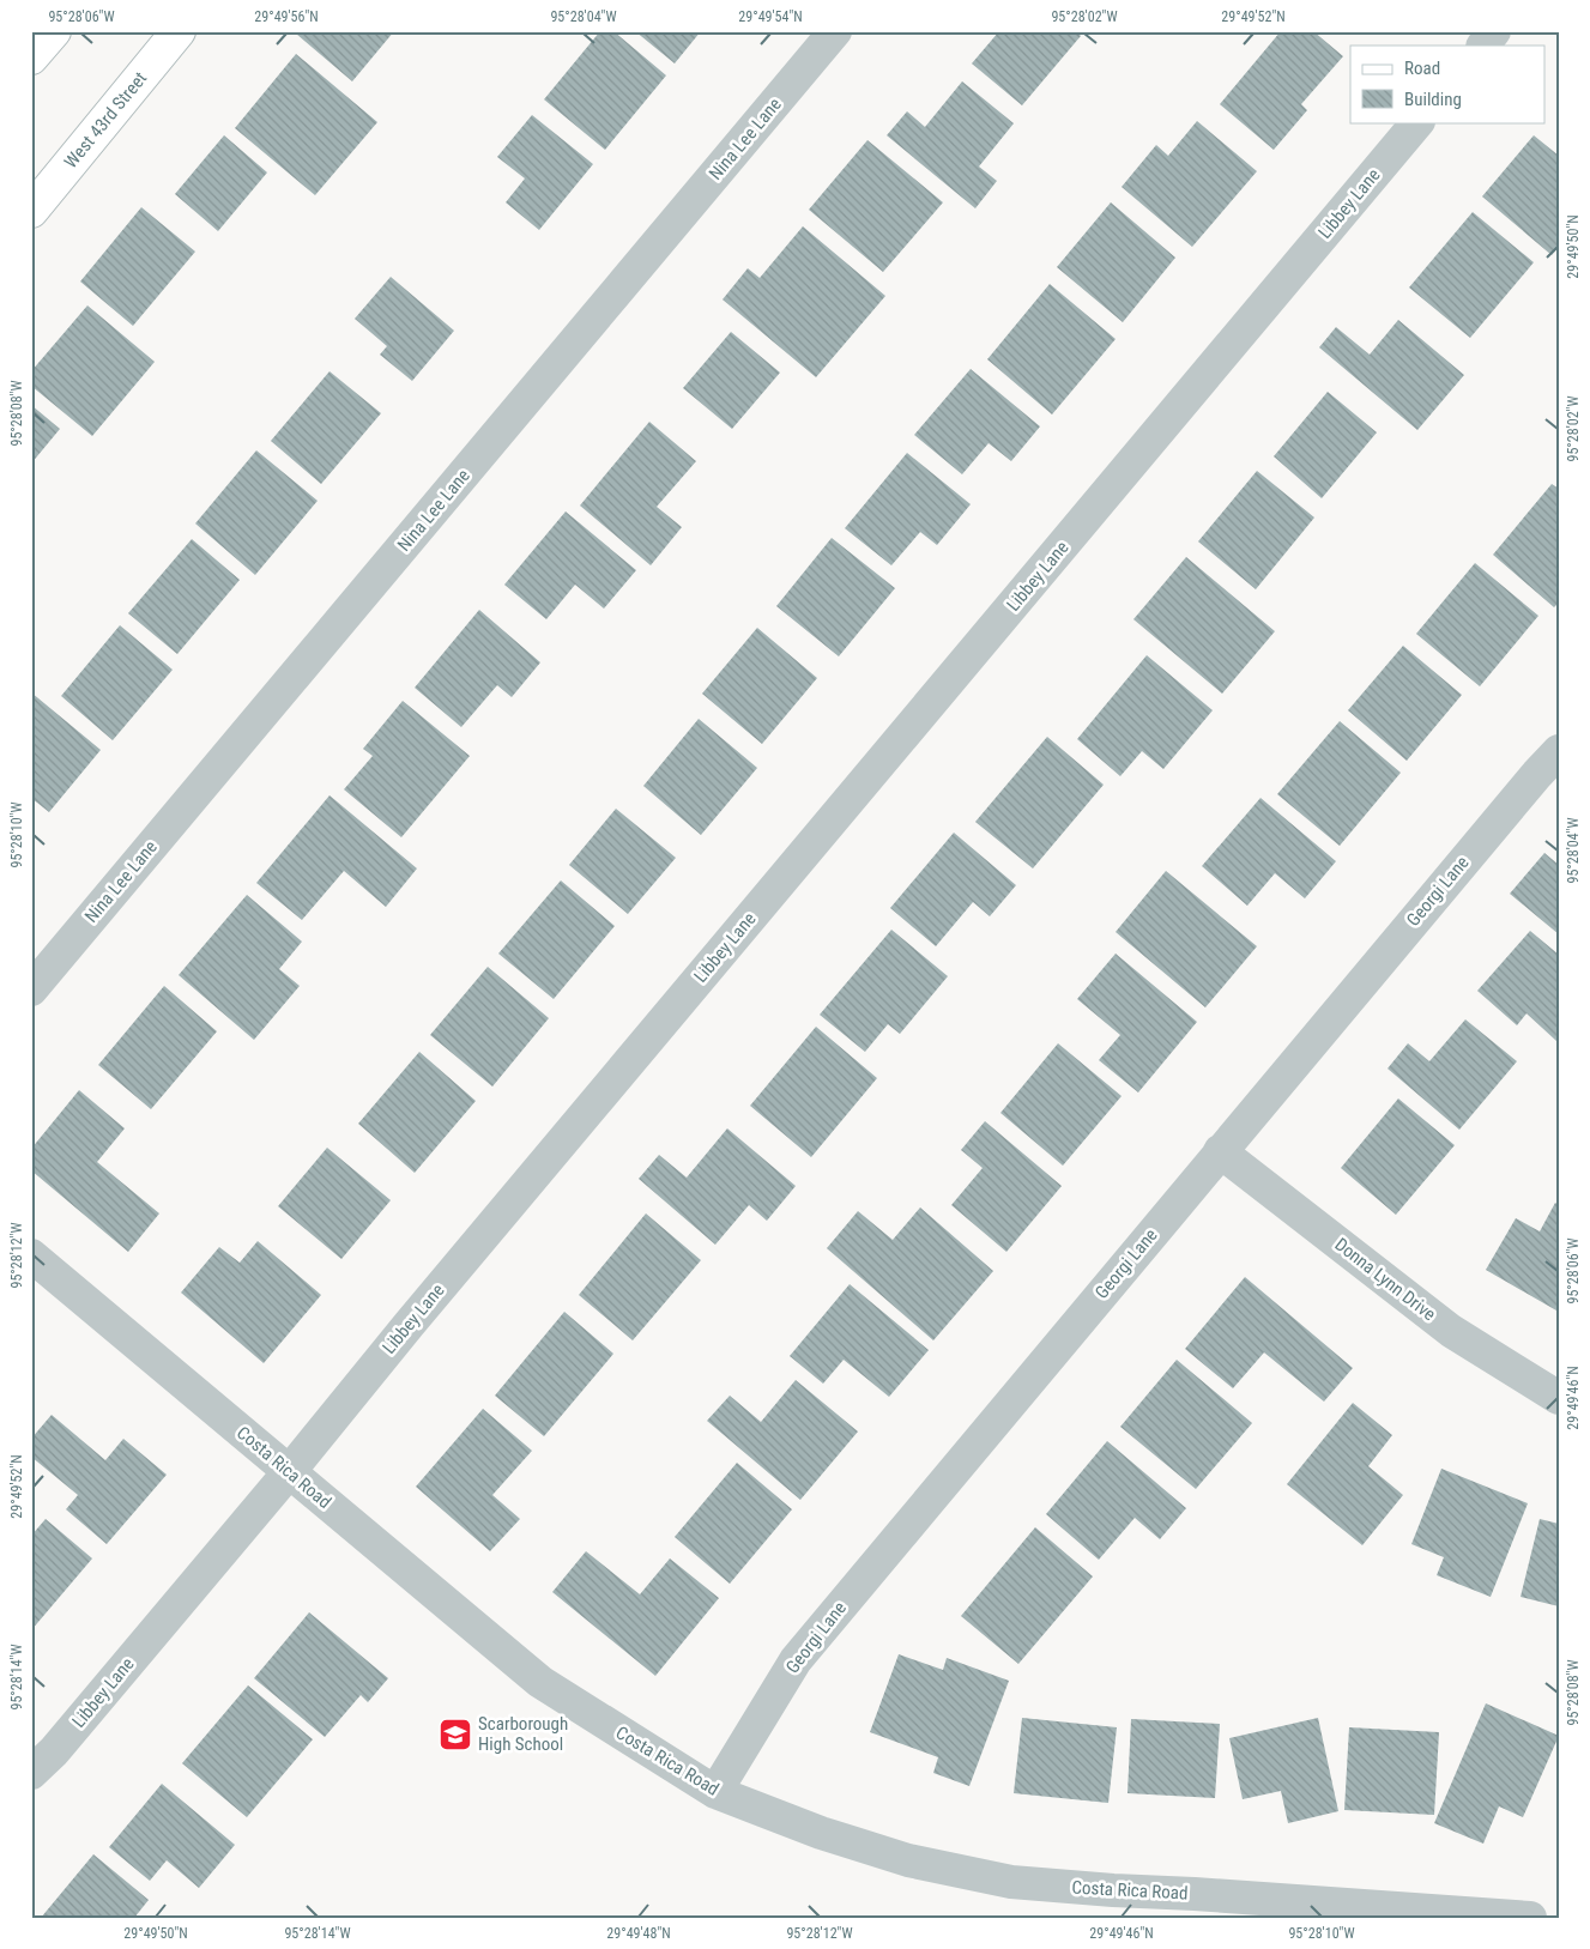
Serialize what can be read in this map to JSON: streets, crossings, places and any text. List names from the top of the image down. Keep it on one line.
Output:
{"streets":{"main road":["West 43rd Street"],"street":["Nina Lee Lane","Libbey Lane","Georgi Lane","Donna Lynn Drive","Costa Rica Road"]},"crossings":[["Libbey Lane","Costa Rica Road"],["Georgi Lane","Donna Lynn Drive"],["Georgi Lane","Costa Rica Road"]],"places":{"school or university":["Scarborough High School"]},"legend":["Road","Building"],"coordinates":["95°28'06\"W","29°49'56\"N","95°28'04\"W","29°49'54\"N","95°28'02\"W","29°49'52\"N","29°49'50\"N","95°28'08\"W","95°28'10\"W","95°28'12\"W","29°49'46\"N","95°28'14\"W","29°49'48\"N"]}
